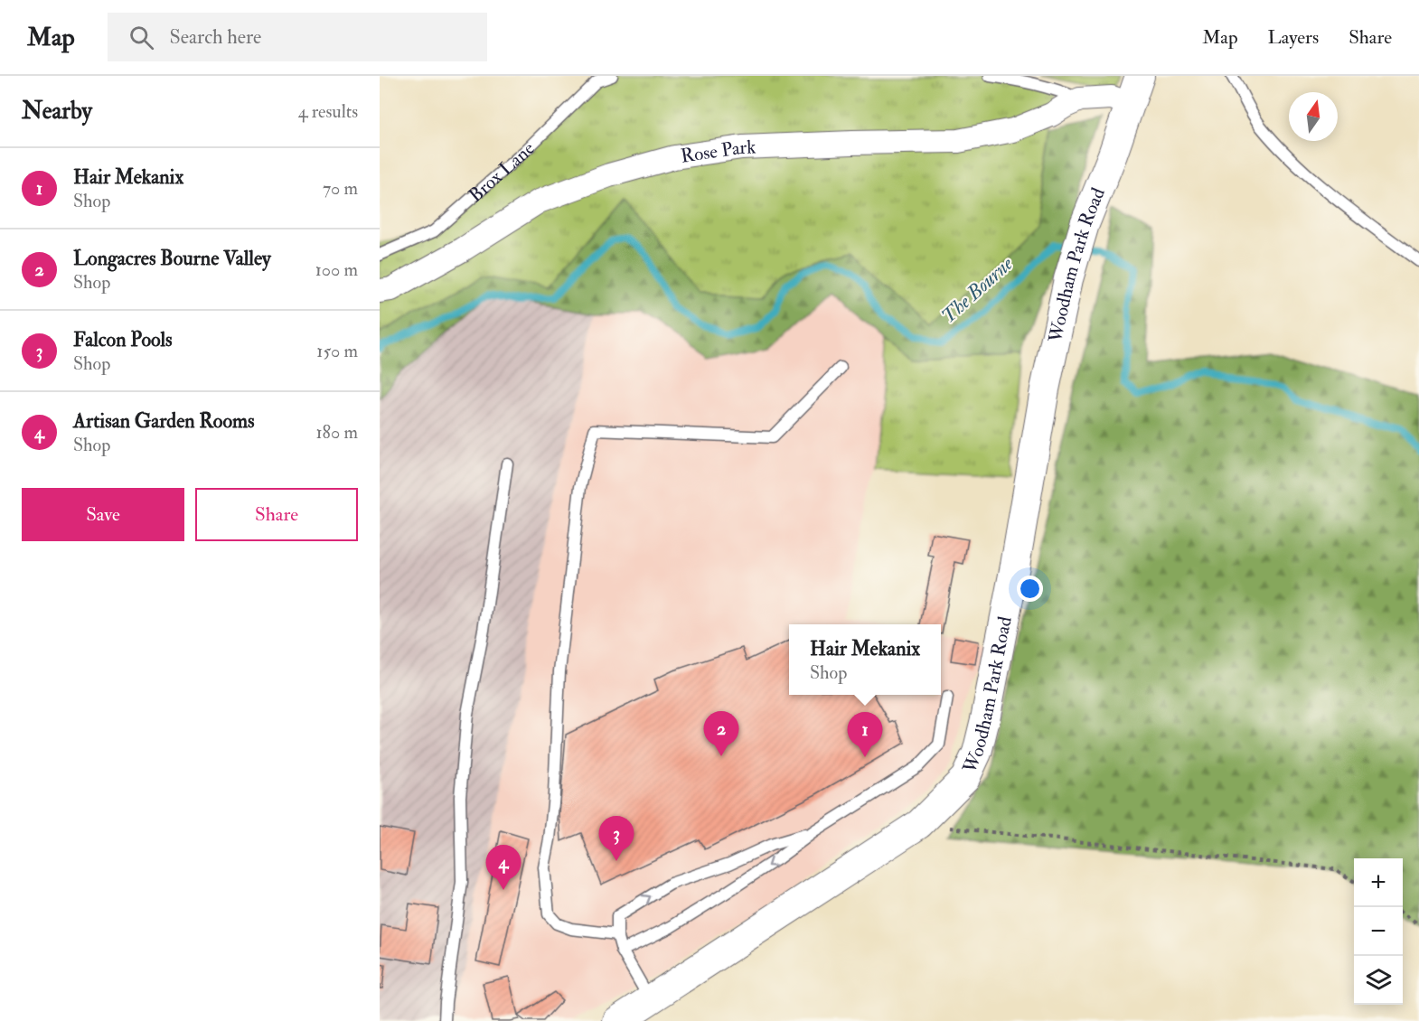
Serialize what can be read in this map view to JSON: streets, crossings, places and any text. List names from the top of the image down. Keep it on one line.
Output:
{"streets":{"street":["Rose Park","Woodham Park Road"],"lane":["Brox Lane"]},"water":["The Bourne"],"north":"top","page":{"header":"Map","search":"Search here","nav":["Map","Layers","Share"],"heading":["Nearby","4 results"],"list":[{"mark":"1","name":"Hair Mekanix","note":"Shop","value":"70 m"},{"mark":"2","name":"Longacres Bourne Valley","note":"Shop","value":"100 m"},{"mark":"3","name":"Falcon Pools","note":"Shop","value":"150 m"},{"mark":"4","name":"Artisan Garden Rooms","note":"Shop","value":"180 m"}],"buttons":["Save","Share"],"popup":["Hair Mekanix","Shop"],"pins":["2","1","3","4"],"map_buttons":["+","−"]}}
